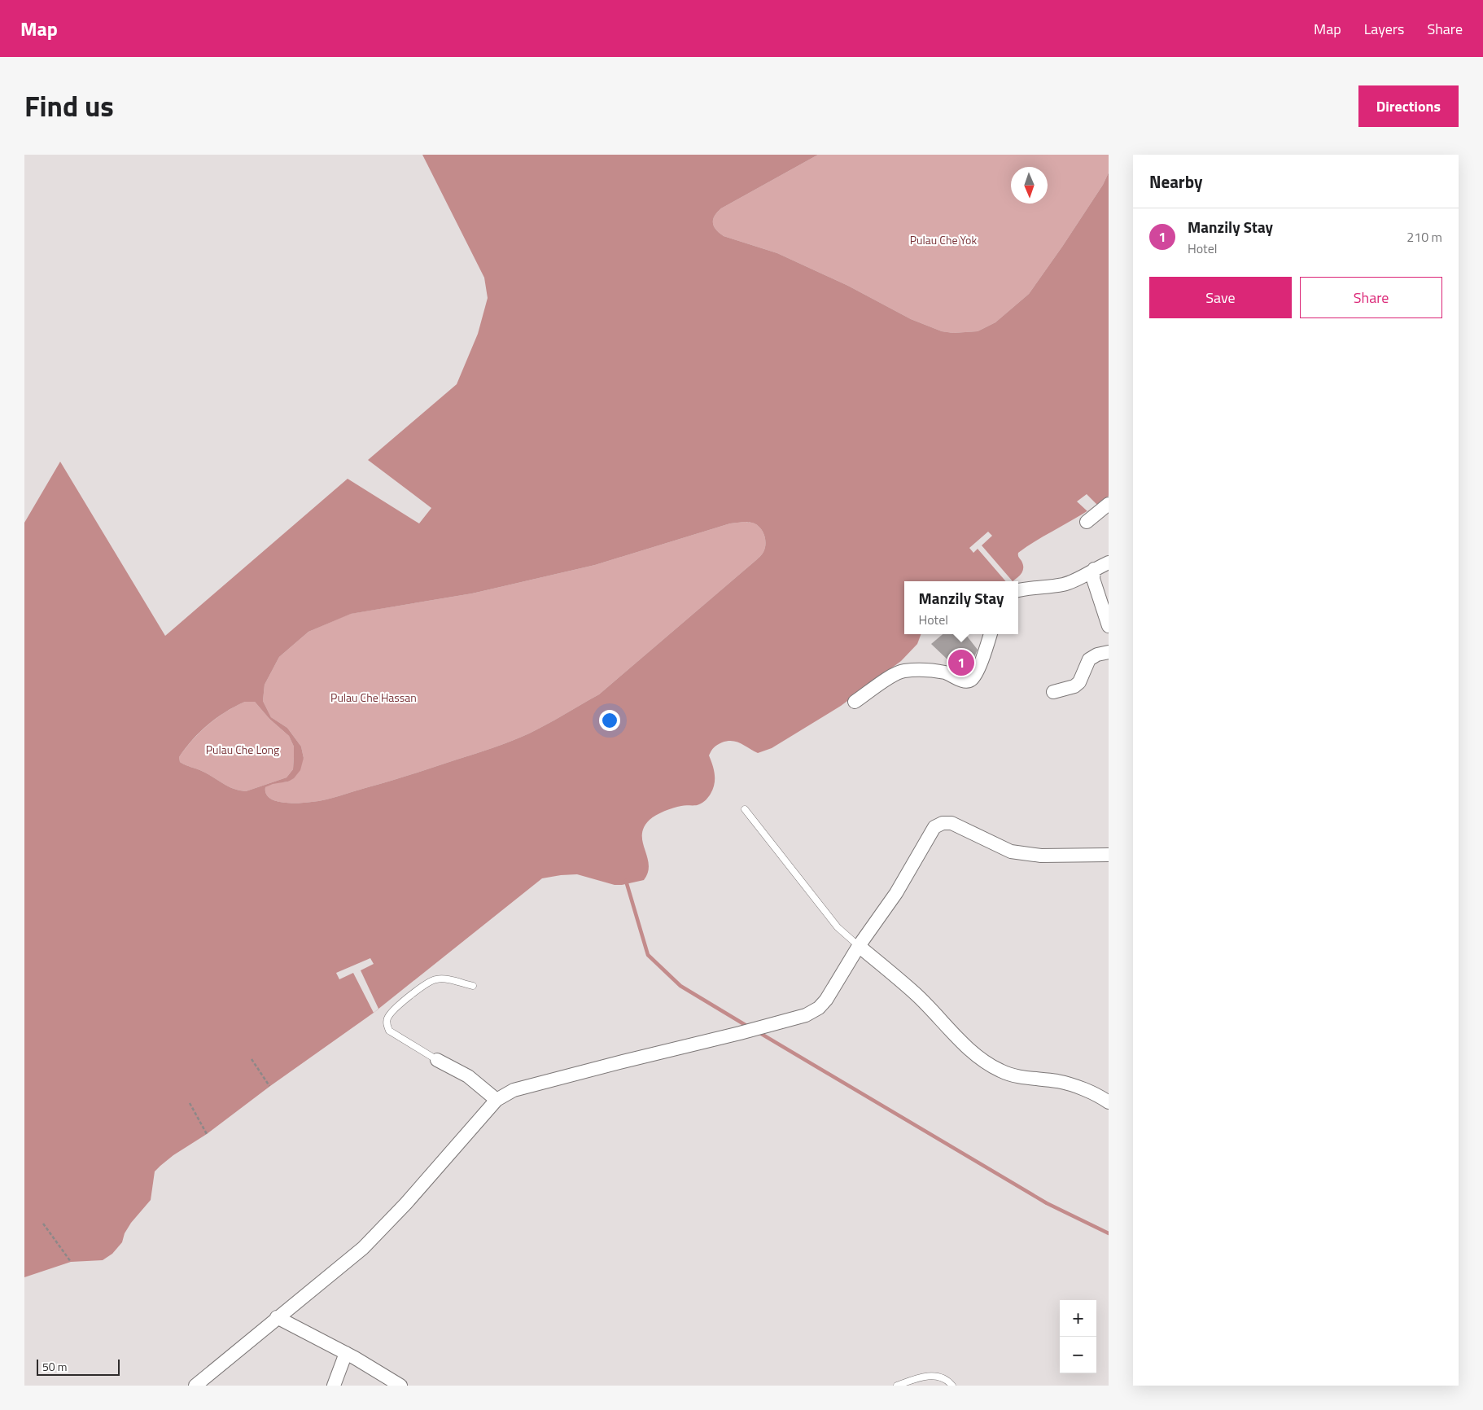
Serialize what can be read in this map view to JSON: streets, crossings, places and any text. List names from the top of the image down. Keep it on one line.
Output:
{"parks":["Pulau Che Yok","Pulau Che Hassan","Pulau Che Long"],"scale_bar":"50 m","north":"bottom","page":{"header":"Map","nav":["Map","Layers","Share"],"title":"Find us","buttons":["Directions",["Save","Share"]],"heading":"Nearby","list":[{"mark":"1","name":"Manzily Stay","note":"Hotel","value":"210 m"}],"popup":["Manzily Stay","Hotel"],"pins":"1","map_buttons":["+","−"],"scale":"50 m"}}
